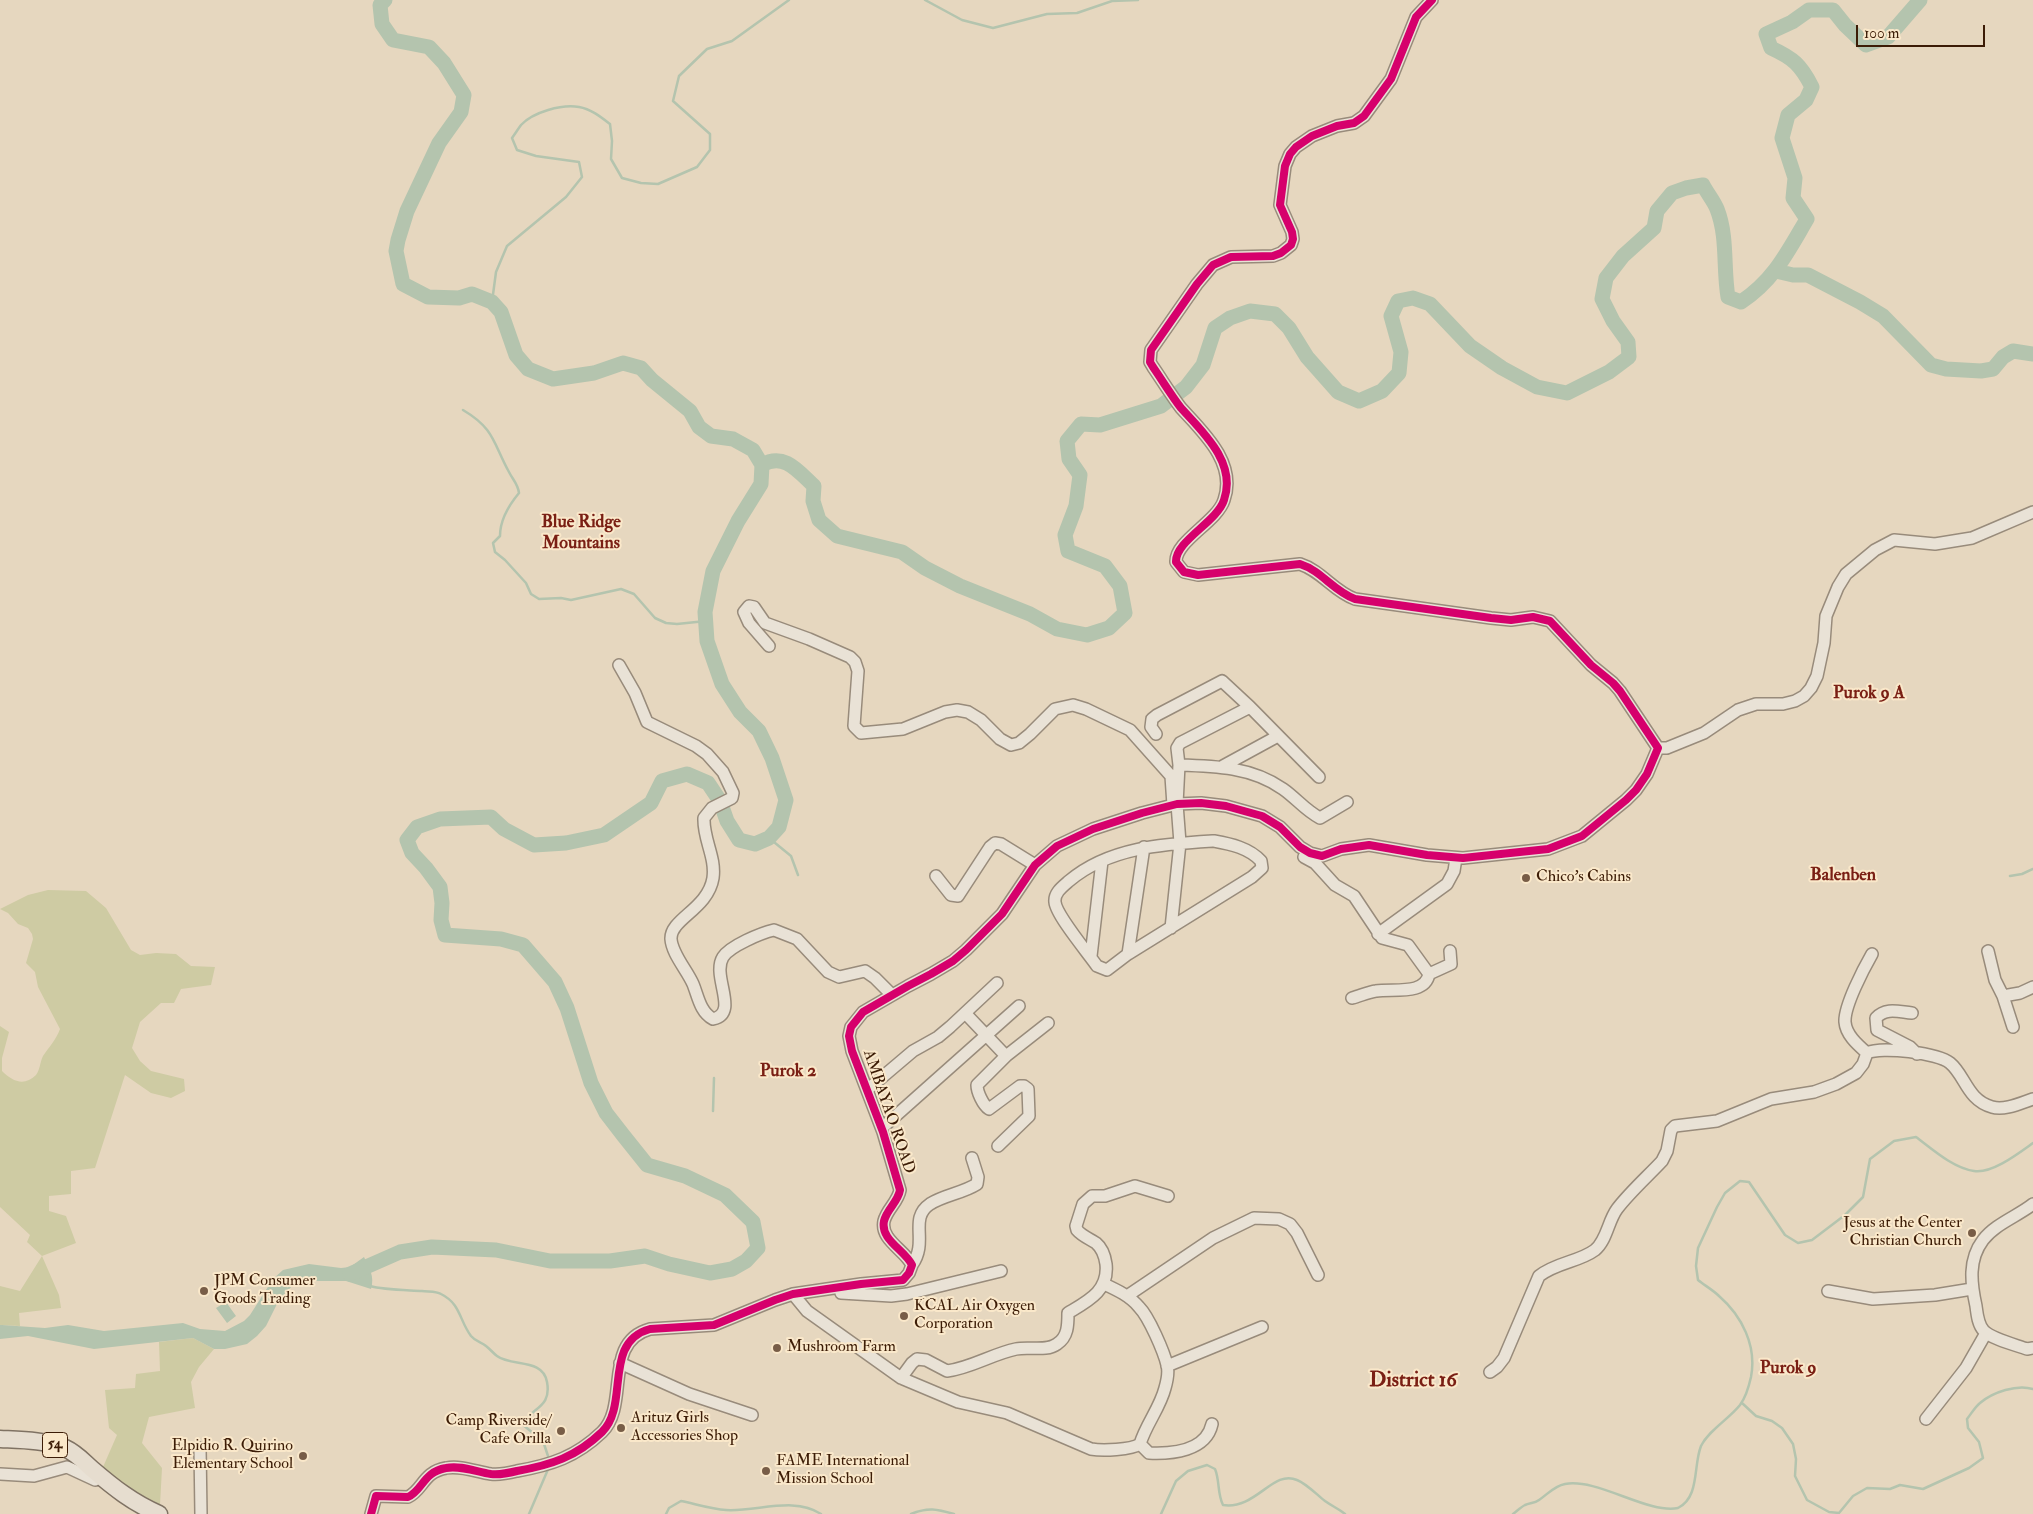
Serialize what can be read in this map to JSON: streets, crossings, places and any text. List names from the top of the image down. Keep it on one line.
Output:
{"streets":{"highway":["54"],"street":["AMBAYAO ROAD"]},"districts":["Blue Ridge Mountains","Purok 9 A","Balenben","Purok 2","Purok 9","District 16"],"places":["Chico's Cabins","Jesus at the Center Christian Church","JPM Consumer Goods Trading","KCAL Air Oxygen Corporation","Mushroom Farm","Arituz Girls Accessories Shop","Camp Riverside/ Cafe Orilla","Elpidio R. Quirino Elementary School","FAME International Mission School"],"scale_bar":"100 m"}
